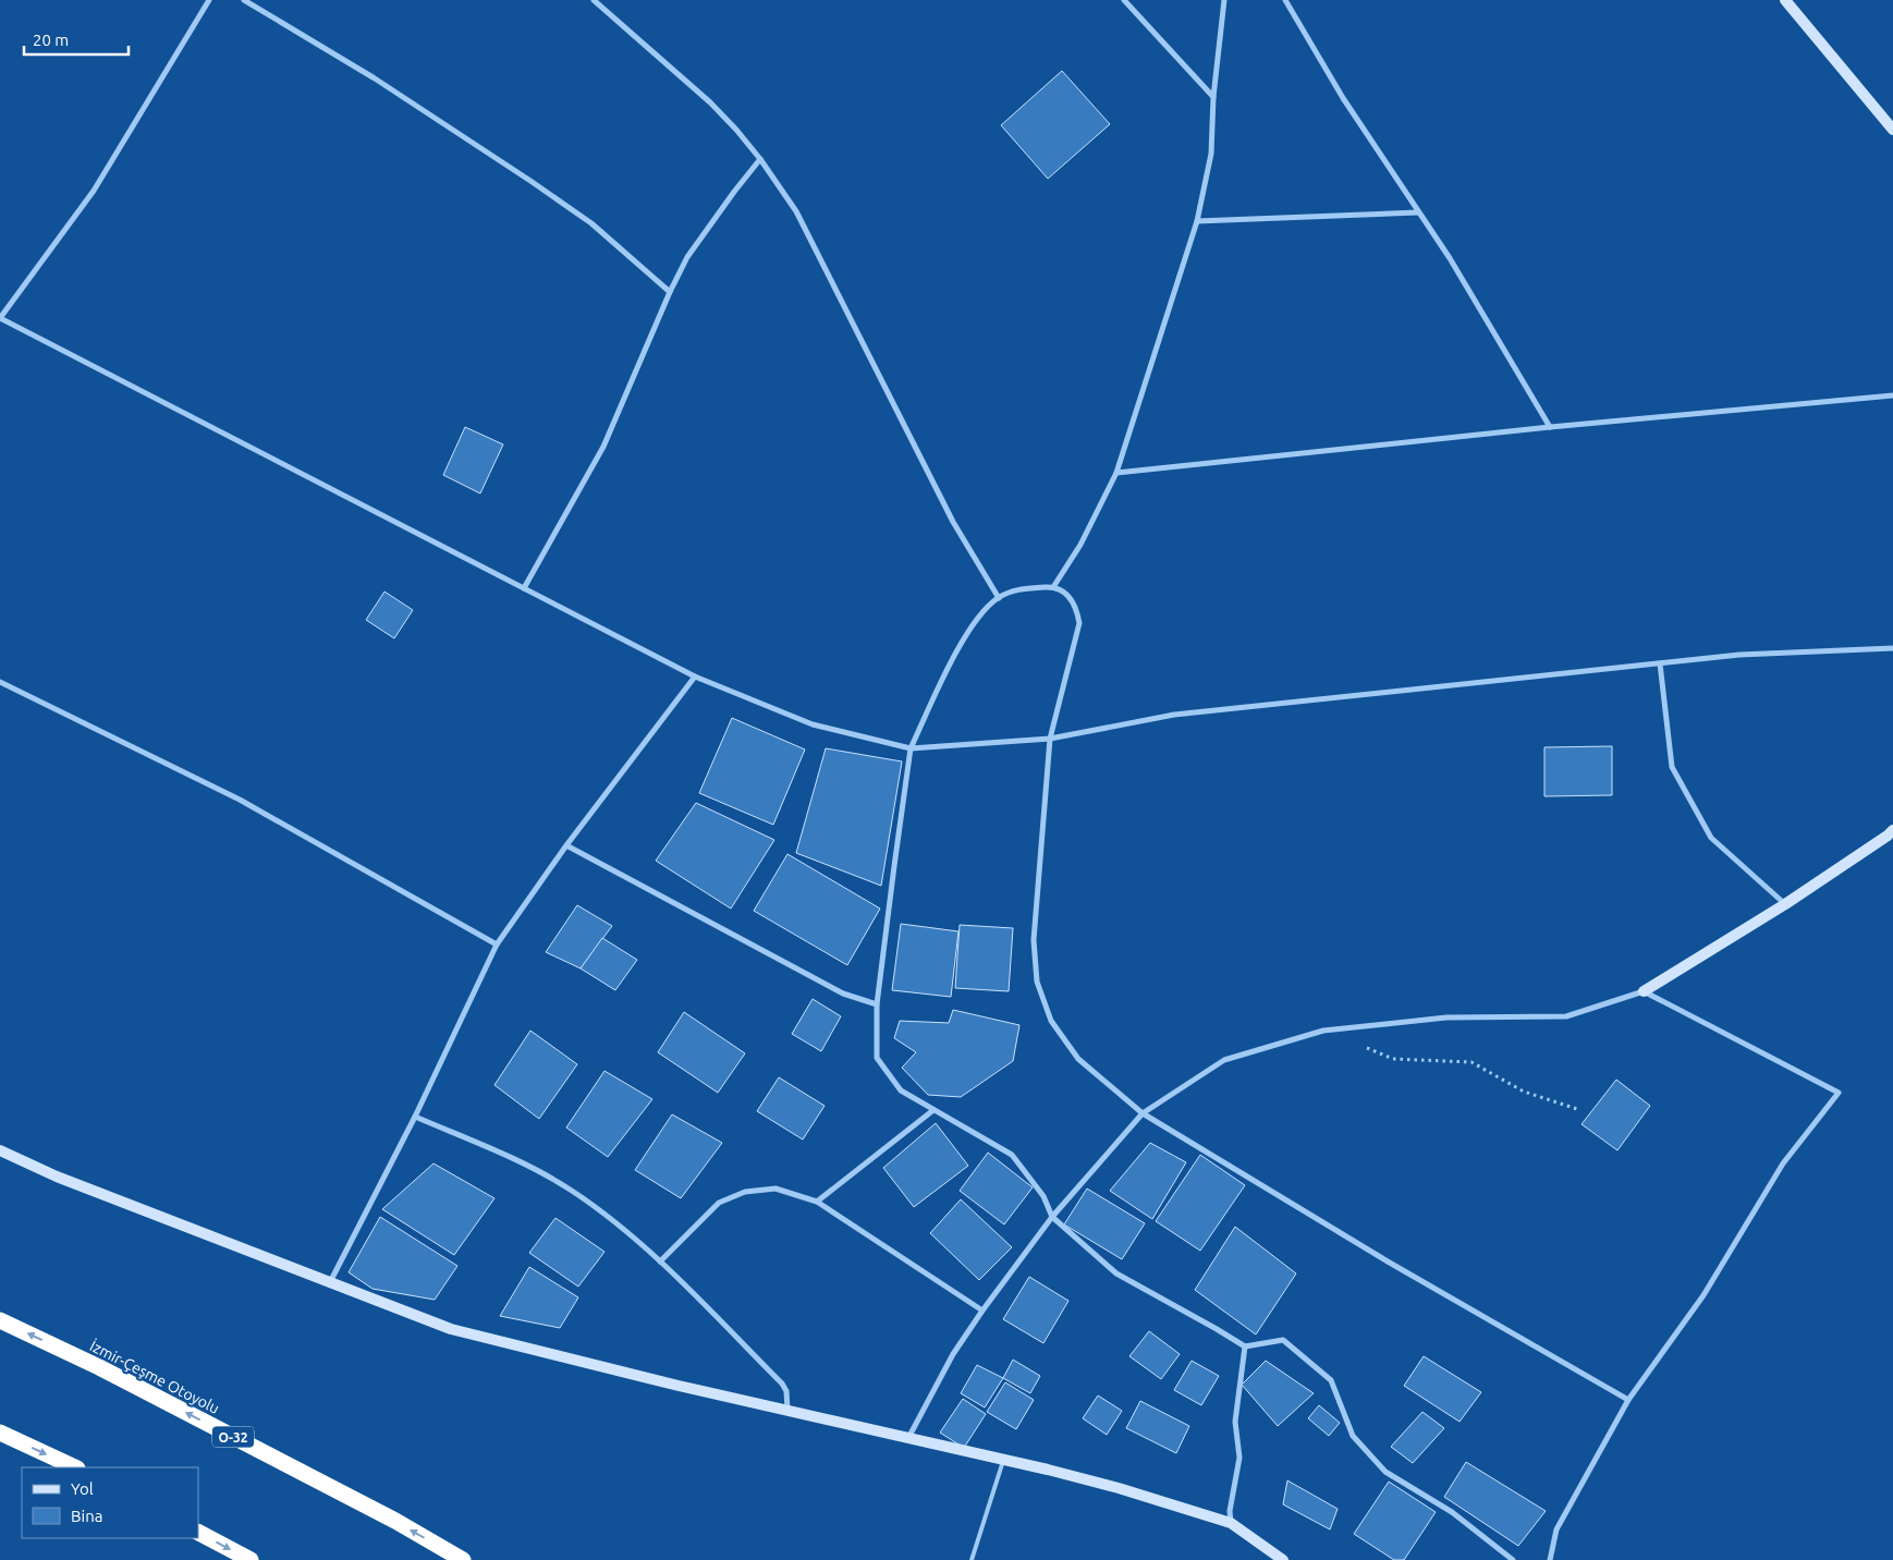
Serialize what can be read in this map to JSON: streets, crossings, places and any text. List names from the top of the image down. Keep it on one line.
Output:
{"streets":{"highway":["İzmir-Çeşme Otoyolu","O-32"]},"one_way":["İzmir-Çeşme Otoyolu"],"legend":["Yol","Bina"],"scale_bar":"20 m"}
